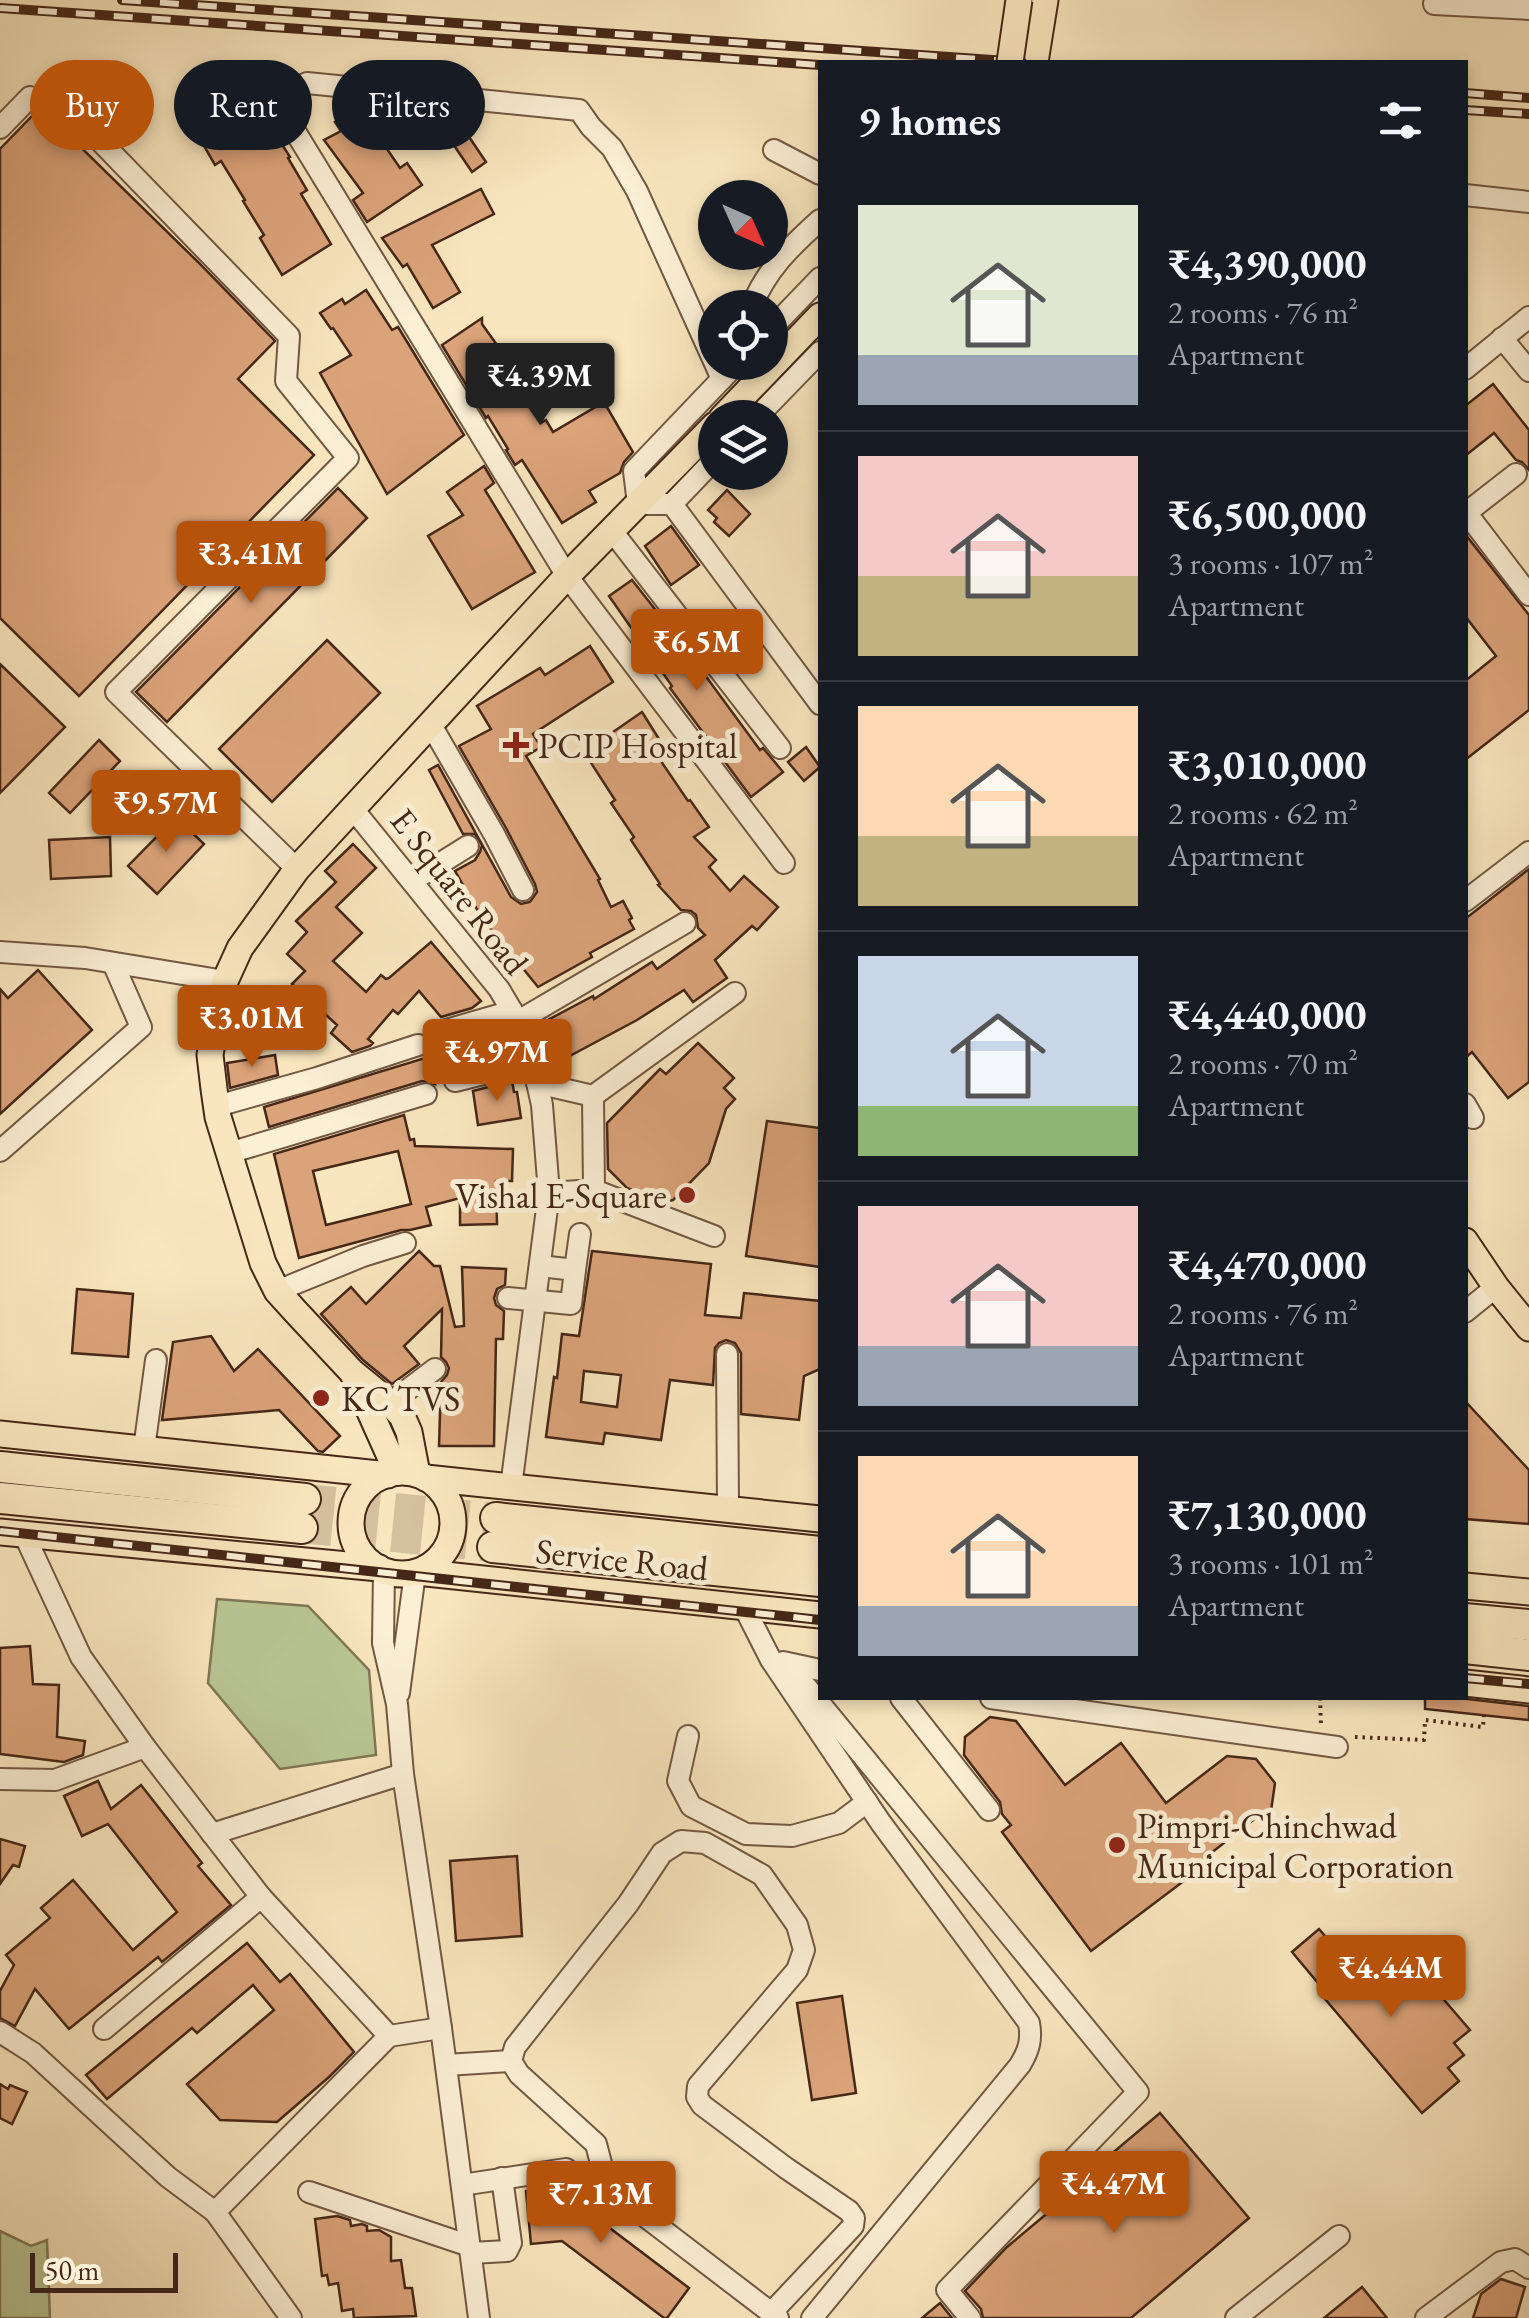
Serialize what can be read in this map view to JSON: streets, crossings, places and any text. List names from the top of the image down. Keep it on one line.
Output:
{"streets":{"main road":["Service Road"],"street":["E Square Road"]},"crossings":[["E Square Road","Service Road"]],"places":{"health":["PCIP Hospital"],"other":["Vishal E-Square","KC TVS","Pimpri-Chinchwad Municipal Corporation"]},"scale_bar":"50 m","north":"bottom right","page":{"chip":["Buy","Rent","Filters"],"heading":"9 homes","list":[{"name":"₹4,390,000","note":"2 rooms · 76 m² · Apartment"},{"name":"₹6,500,000","note":"3 rooms · 107 m² · Apartment"},{"name":"₹3,010,000","note":"2 rooms · 62 m² · Apartment"},{"name":"₹4,440,000","note":"2 rooms · 70 m² · Apartment"},{"name":"₹4,470,000","note":"2 rooms · 76 m² · Apartment"},{"name":"₹7,130,000","note":"3 rooms · 101 m² · Apartment"}],"price":["₹4.39M","₹3.41M","₹6.5M","₹9.57M","₹3.01M","₹4.97M","₹4.44M","₹4.47M","₹7.13M"],"scale":"50 m"}}
